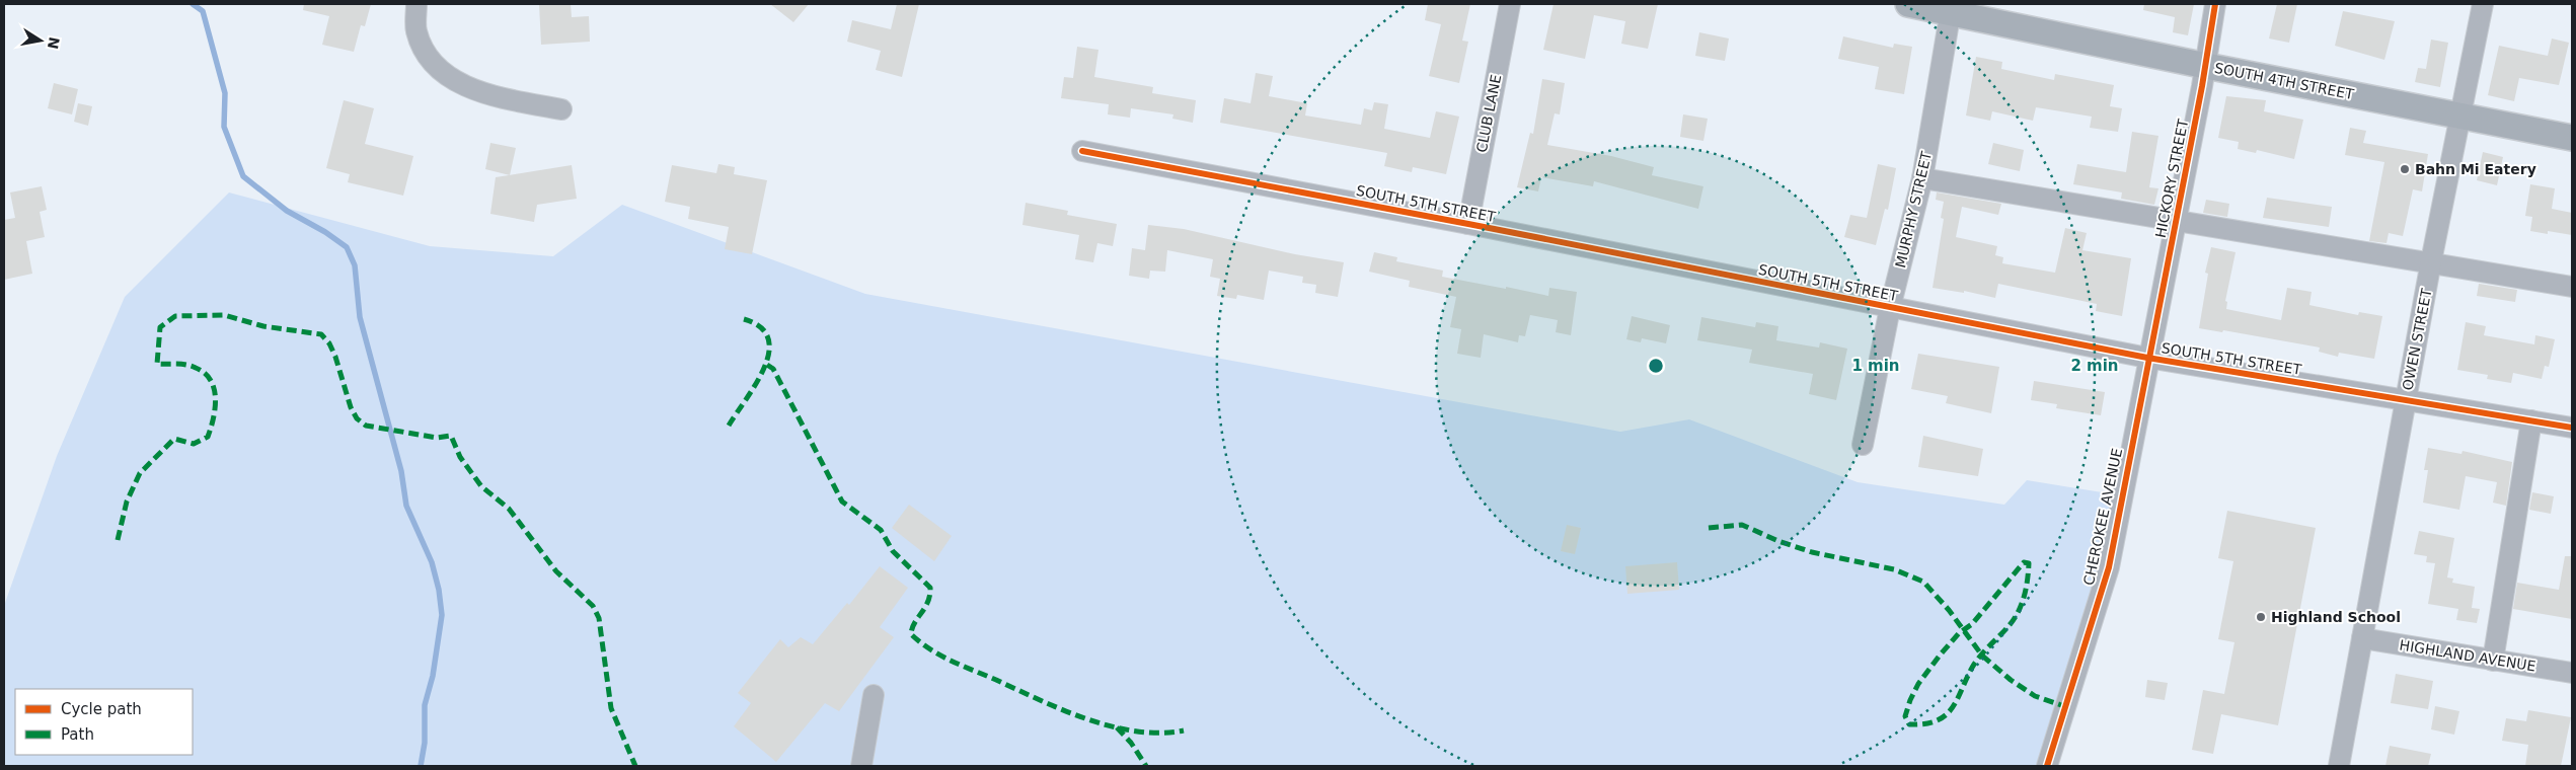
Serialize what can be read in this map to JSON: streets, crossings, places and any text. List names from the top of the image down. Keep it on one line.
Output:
{"streets":{"main road":["SOUTH 4TH STREET"],"street":["CLUB LANE","HICKORY STREET","SOUTH 5TH STREET","MURPHY STREET","OWEN STREET","CHEROKEE AVENUE","HIGHLAND AVENUE"]},"crossings":[["SOUTH 4TH STREET","HICKORY STREET"],["SOUTH 4TH STREET","MURPHY STREET"],["SOUTH 4TH STREET","OWEN STREET"],["CLUB LANE","SOUTH 5TH STREET"],["HICKORY STREET","SOUTH 5TH STREET"],["HICKORY STREET","CHEROKEE AVENUE"],["SOUTH 5TH STREET","MURPHY STREET"],["SOUTH 5TH STREET","OWEN STREET"],["SOUTH 5TH STREET","CHEROKEE AVENUE"],["OWEN STREET","HIGHLAND AVENUE"]],"places":["Bahn Mi Eatery","Highland School"],"legend":["Cycle path","Path"],"north":"right","rings":["1 min","2 min"]}
